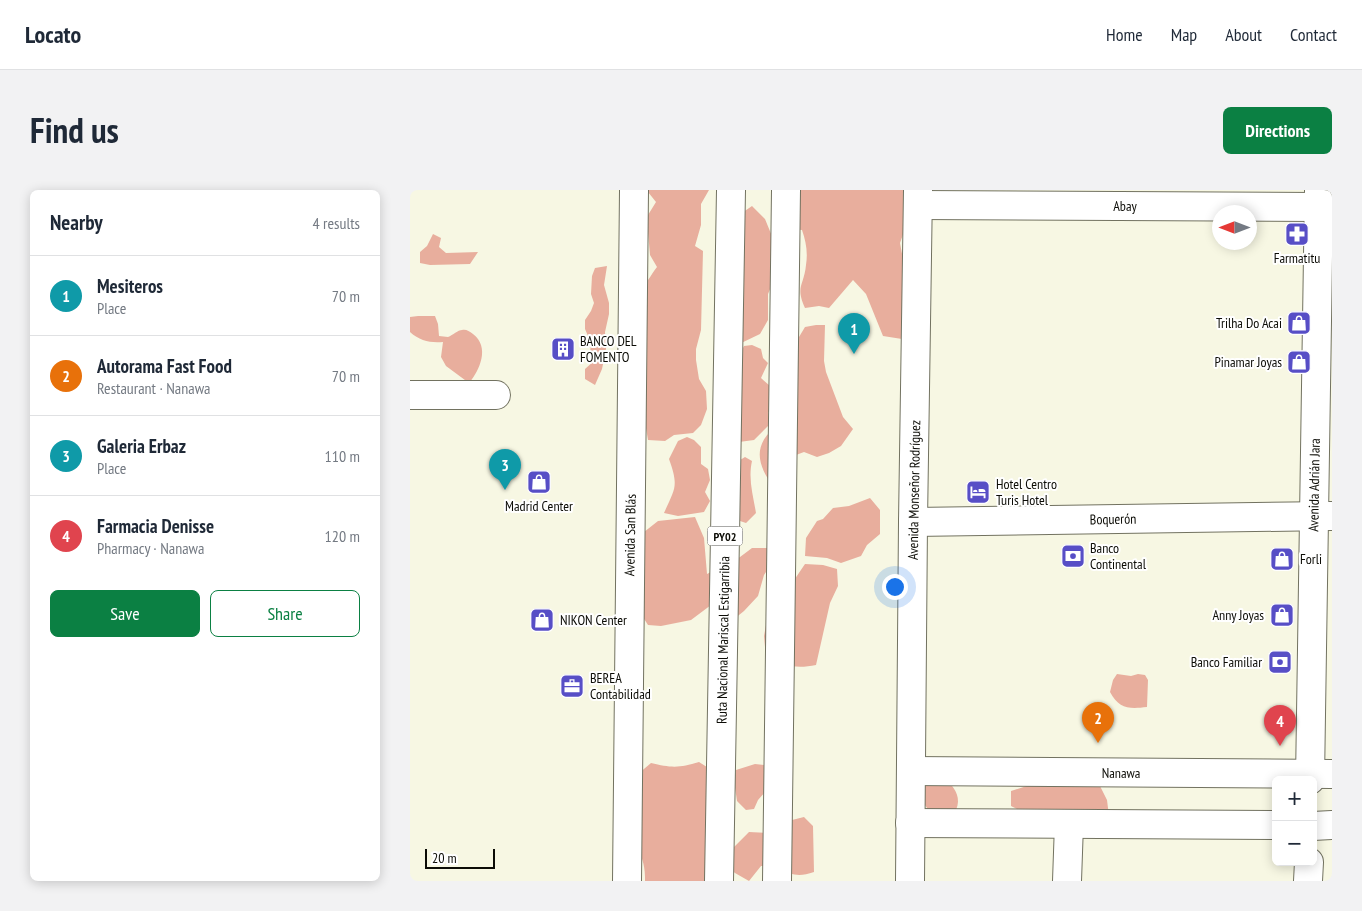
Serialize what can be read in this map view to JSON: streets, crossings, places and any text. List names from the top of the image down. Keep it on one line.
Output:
{"streets":{"main road":["Abay","Avenida Adrián Jara","Avenida Monseñor Rodríguez","Boquerón","Avenida San Blás","PY02","Ruta Nacional Mariscal Estigarribia","Nanawa"]},"crossings":[["Abay","Avenida Adrián Jara"],["Abay","Avenida Monseñor Rodríguez"],["Avenida Adrián Jara","Boquerón"],["Avenida Adrián Jara","Nanawa"],["Avenida Monseñor Rodríguez","Boquerón"],["Avenida Monseñor Rodríguez","Nanawa"]],"places":{"pharmacy":["Farmatitu"],"shop":["Trilha Do Acai","Pinamar Joyas","Madrid Center","Forli","Anny Joyas","NIKON Center"],"building":["BANCO DEL FOMENTO"],"hotel":["Hotel Centro Turis Hotel"],"bank":["Banco Continental","Banco Familiar"],"office":["BEREA Contabilidad"]},"scale_bar":"20 m","north":"left","page":{"header":"Locato","nav":["Home","Map","About","Contact"],"title":"Find us","buttons":["Directions",["Save","Share"]],"heading":["Nearby","4 results"],"list":[{"mark":"1","name":"Mesiteros","note":"Place","value":"70 m"},{"mark":"2","name":"Autorama Fast Food","note":"Restaurant · Nanawa","value":"70 m"},{"mark":"3","name":"Galeria Erbaz","note":"Place","value":"110 m"},{"mark":"4","name":"Farmacia Denisse","note":"Pharmacy · Nanawa","value":"120 m"}],"pins":["1","3","2","4"],"map_buttons":["+","−"],"scale":"20 m"}}
